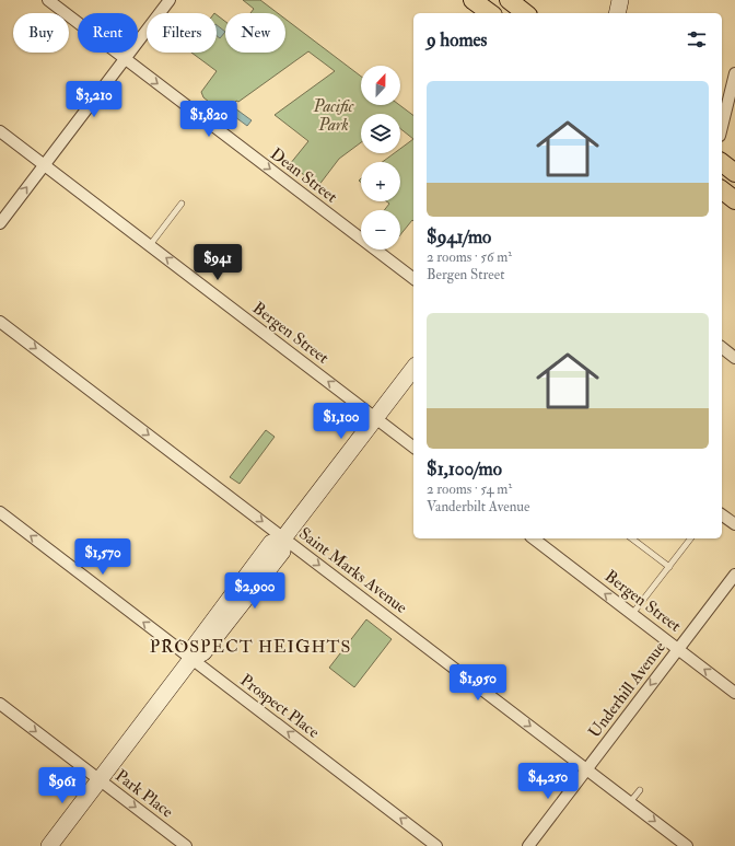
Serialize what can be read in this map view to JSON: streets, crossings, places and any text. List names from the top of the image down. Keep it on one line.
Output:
{"streets":{"street":["Dean Street","Bergen Street","Saint Marks Avenue","Underhill Avenue","Prospect Place","Park Place"]},"crossings":[["Bergen Street","Underhill Avenue"],["Saint Marks Avenue","Underhill Avenue"]],"one_way":["Dean Street","Bergen Street","Saint Marks Avenue","Underhill Avenue","Prospect Place","Park Place"],"districts":["PROSPECT HEIGHTS"],"parks":["Pacific Park"],"north":"top","page":{"chip":["Buy","Rent","Filters","New"],"heading":"9 homes","map_buttons":["+","−"],"list":[{"name":"$941/mo","note":"2 rooms · 56 m² · Bergen Street"},{"name":"$1,100/mo","note":"2 rooms · 54 m² · Vanderbilt Avenue"}],"price":["$3,210","$1,820","$941","$1,100","$1,570","$2,900","$1,950","$4,250","$961"]}}
